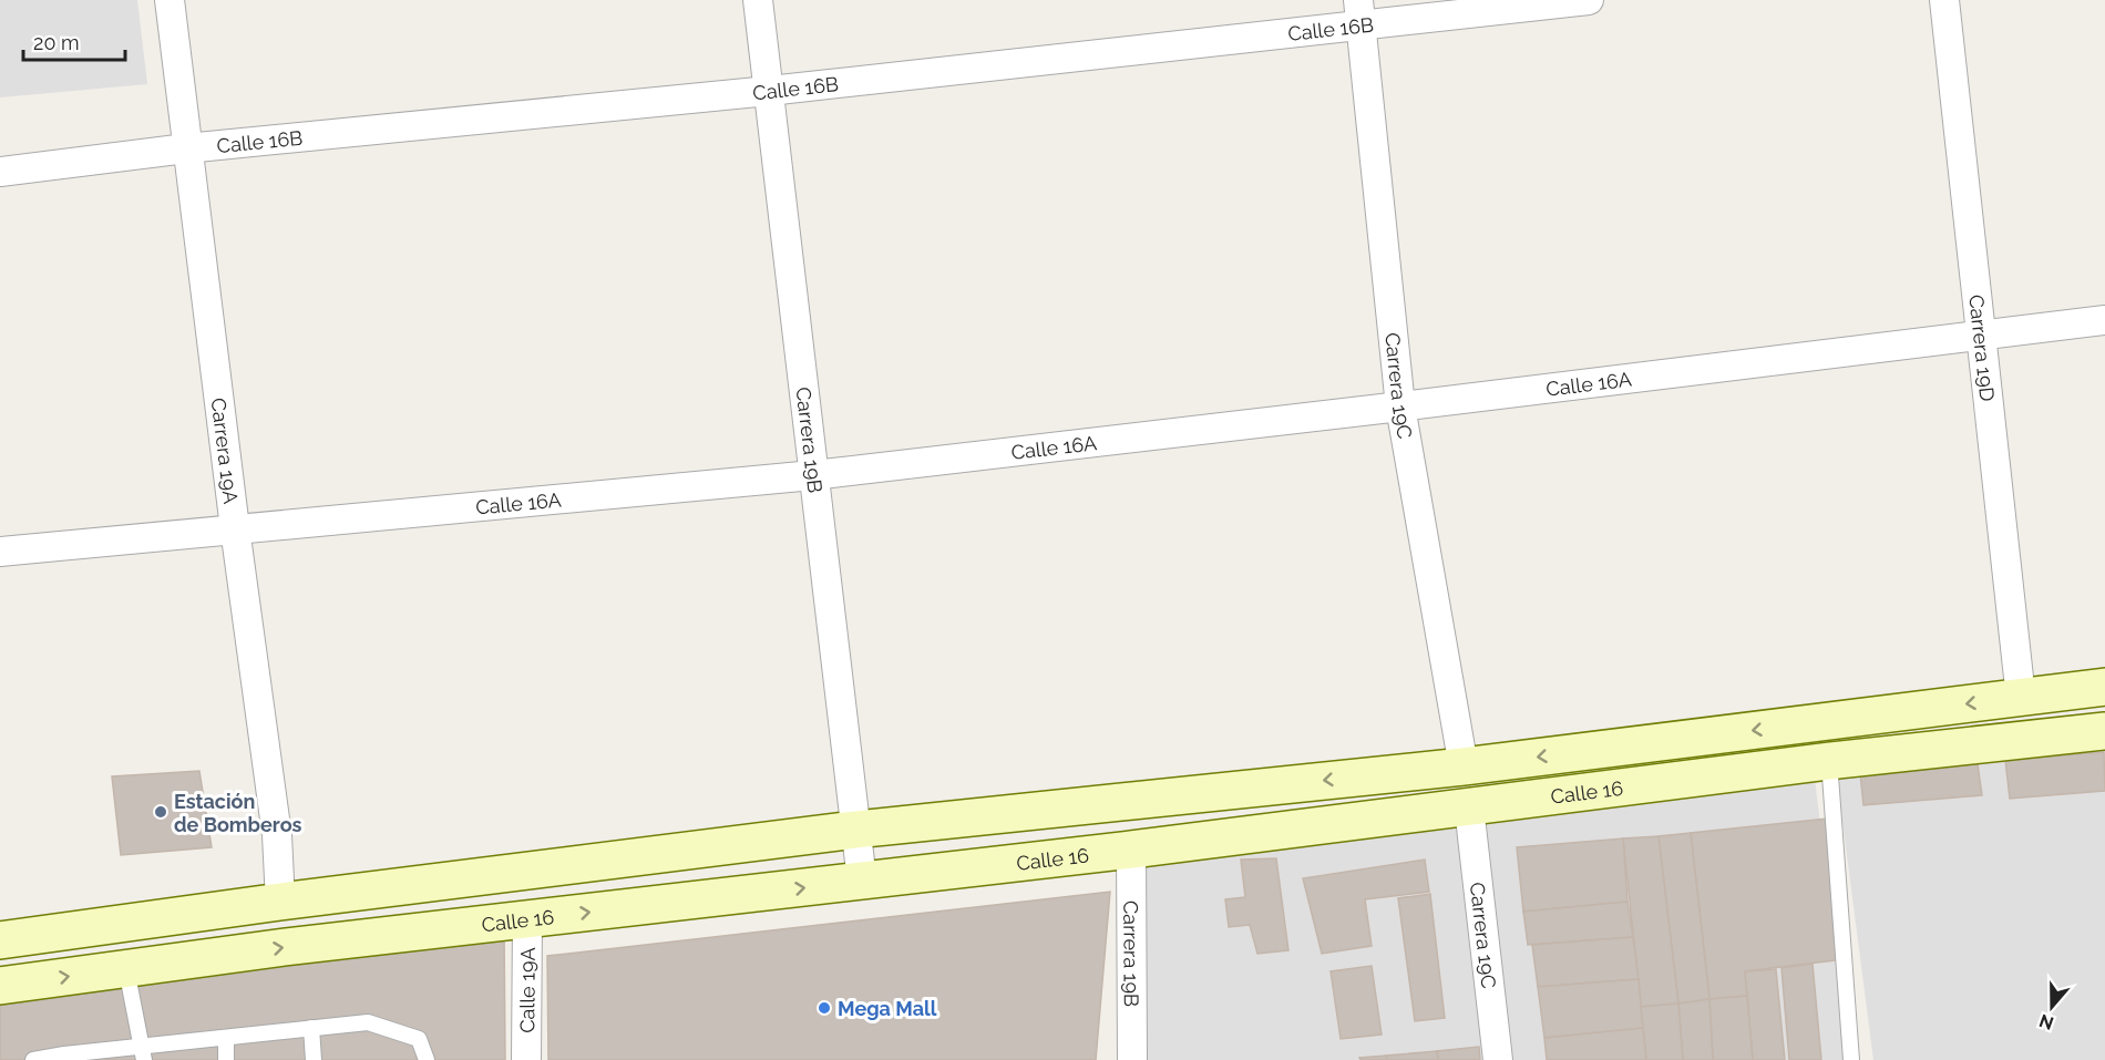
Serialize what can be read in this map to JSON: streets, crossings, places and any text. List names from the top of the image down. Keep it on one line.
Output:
{"streets":{"main road":["Calle 16"],"street":["Calle 16B","Carrera 19D","Calle 16A","Carrera 19C","Carrera 19B","Carrera 19A","Calle 19A"]},"crossings":[["Calle 16B","Carrera 19C"],["Calle 16B","Carrera 19B"],["Calle 16B","Carrera 19A"],["Carrera 19D","Calle 16A"],["Calle 16A","Carrera 19C"],["Calle 16A","Carrera 19B"],["Calle 16A","Carrera 19A"],["Carrera 19C","Calle 16"],["Carrera 19B","Calle 16"],["Calle 16","Calle 19A"]],"places":["Estación de Bomberos","Mega Mall"],"scale_bar":"20 m","north":"bottom"}
